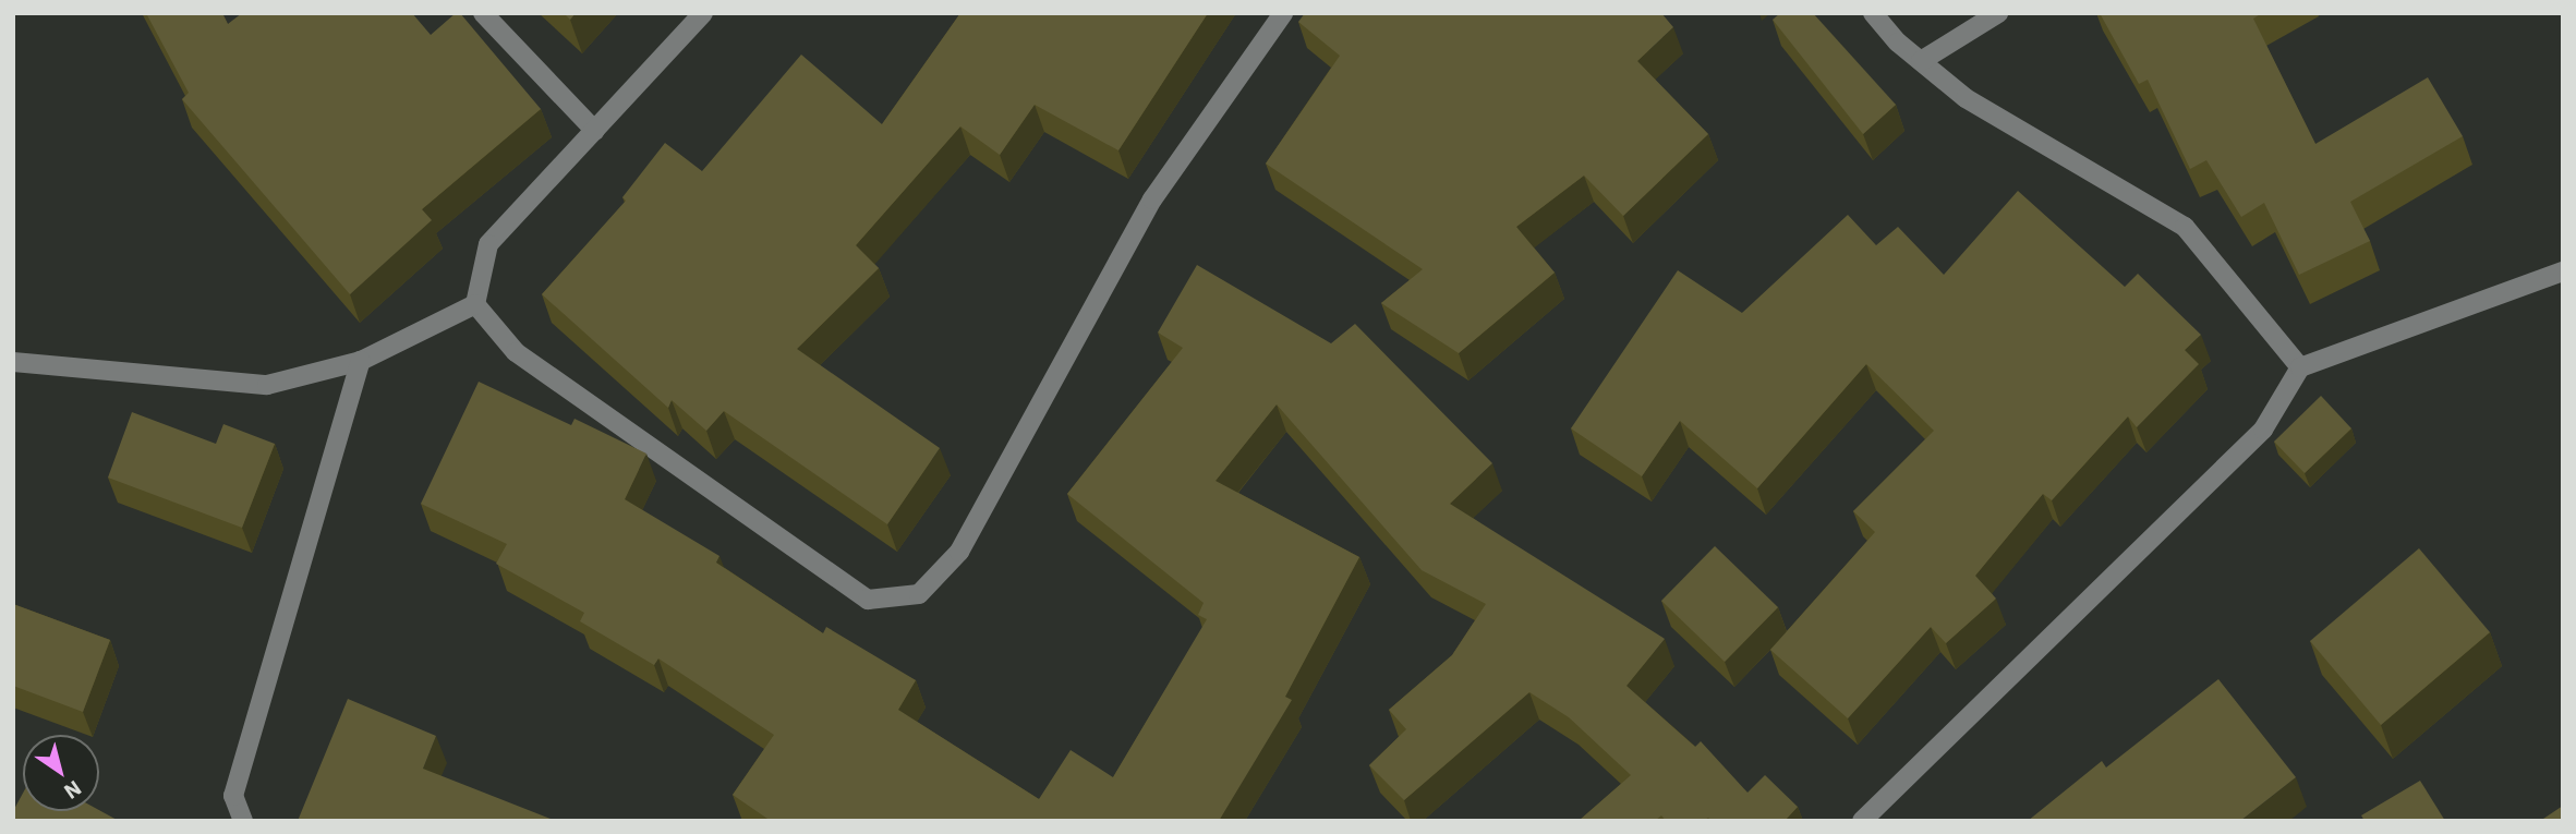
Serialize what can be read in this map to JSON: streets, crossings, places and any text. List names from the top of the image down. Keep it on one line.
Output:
{"north":"bottom right"}
